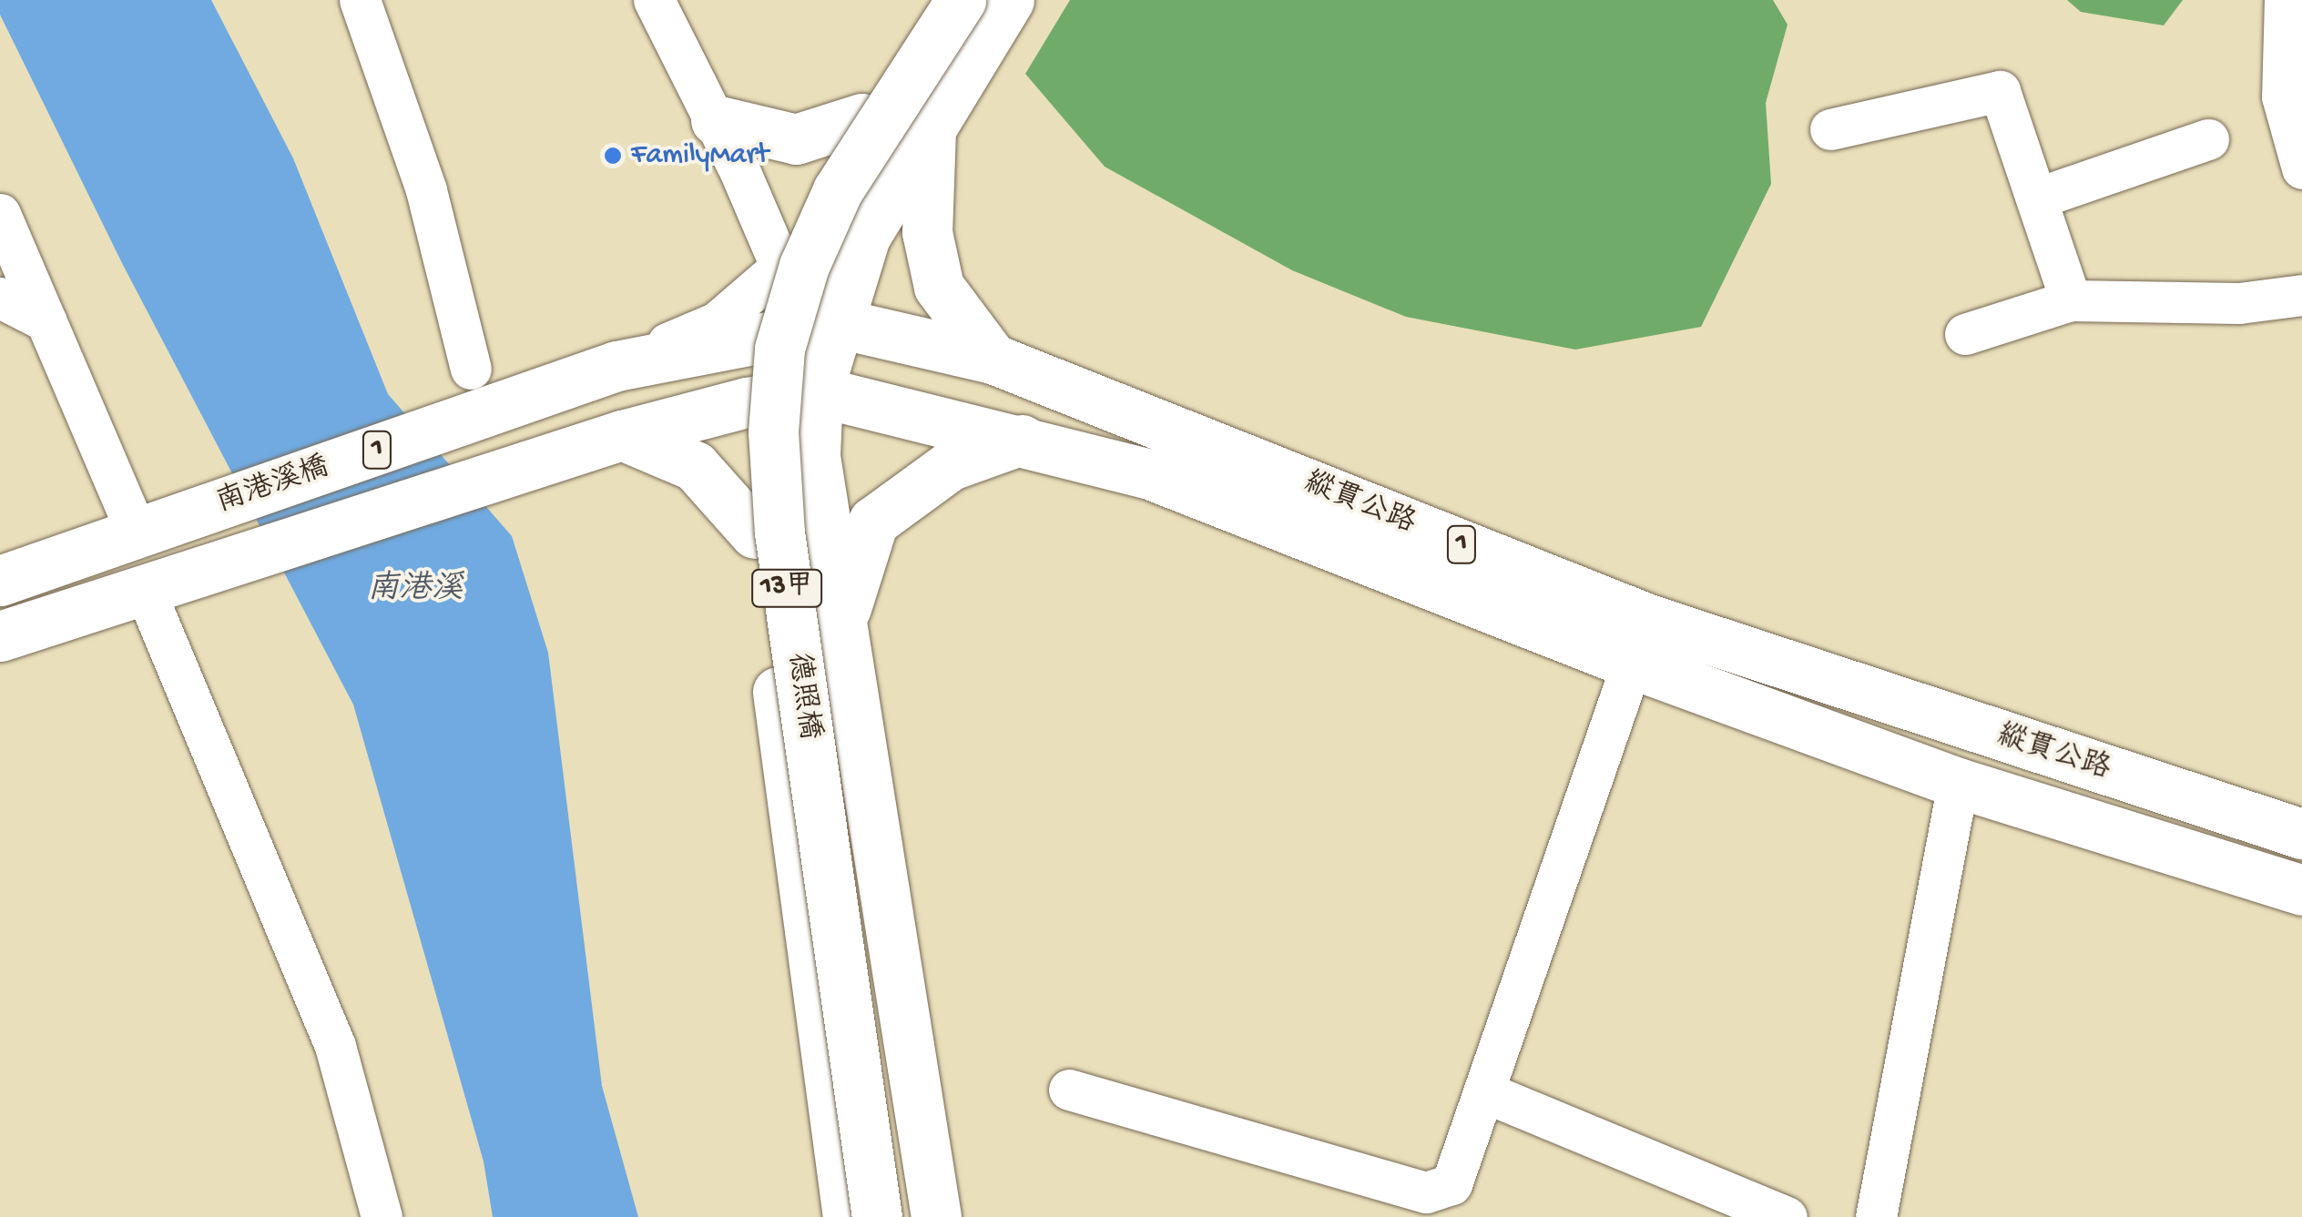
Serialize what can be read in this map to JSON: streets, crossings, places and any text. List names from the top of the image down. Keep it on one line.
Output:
{"streets":{"main road":["1","南港溪橋","縱貫公路","13甲","德照橋"]},"crossings":[["1","南港溪橋"],["南港溪橋","縱貫公路"]],"water":["南港溪"],"places":["FamilyMart"]}
